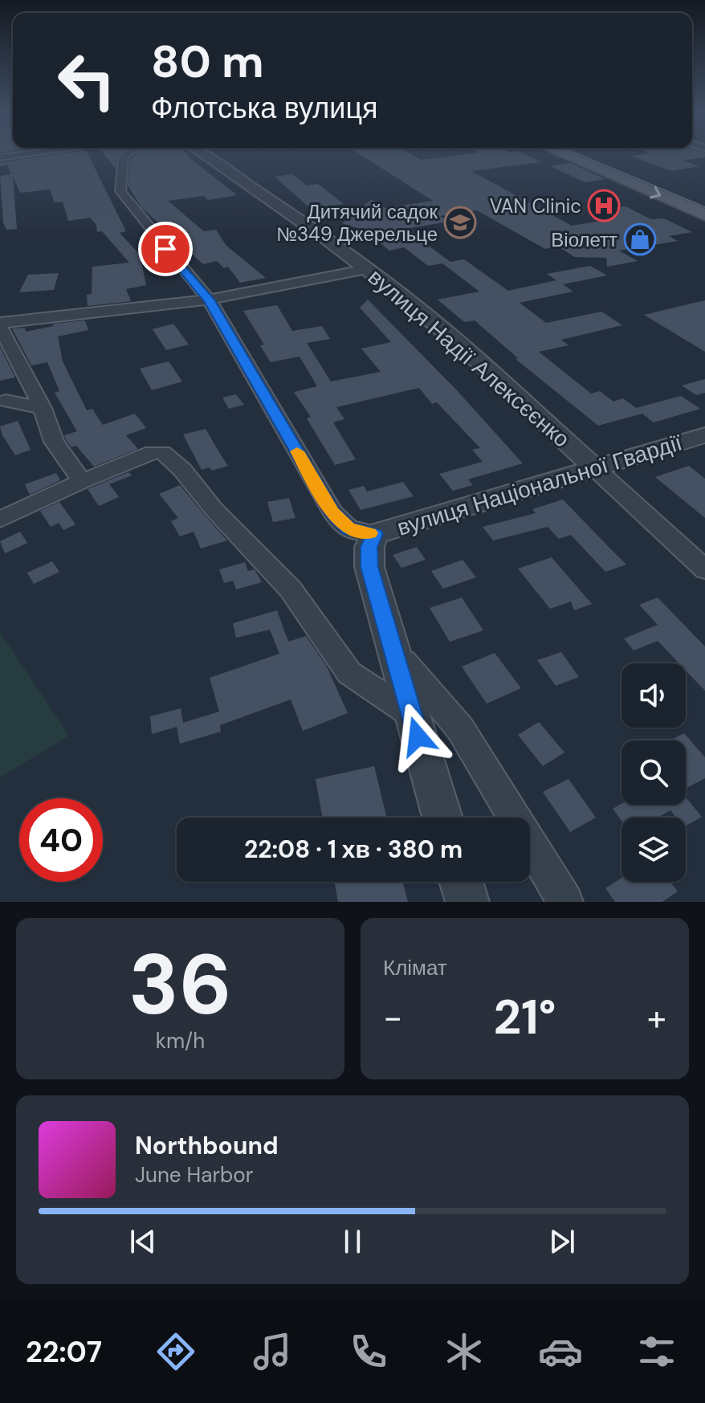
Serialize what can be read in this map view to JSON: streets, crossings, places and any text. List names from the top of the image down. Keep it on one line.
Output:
{"streets":{"street":["вулиця Надії Алексєєнко","вулиця Національної Гвардії"]},"crossings":[["вулиця Надії Алексєєнко","вулиця Національної Гвардії"]],"places":{"hospital":["VAN Clinic"],"school or university":["Дитячий садок №349 Джерельце"],"shop":["Віолетт"]},"page":{"turn":["80 m","Флотська вулиця"],"limit":"40","trip":"22:08 · 1 хв · 380 m","tile":[["36","km/h"],"Клімат"],"heat":["−","21°","+"],"song":["Northbound","June Harbor"],"tabs":"22:07"}}
